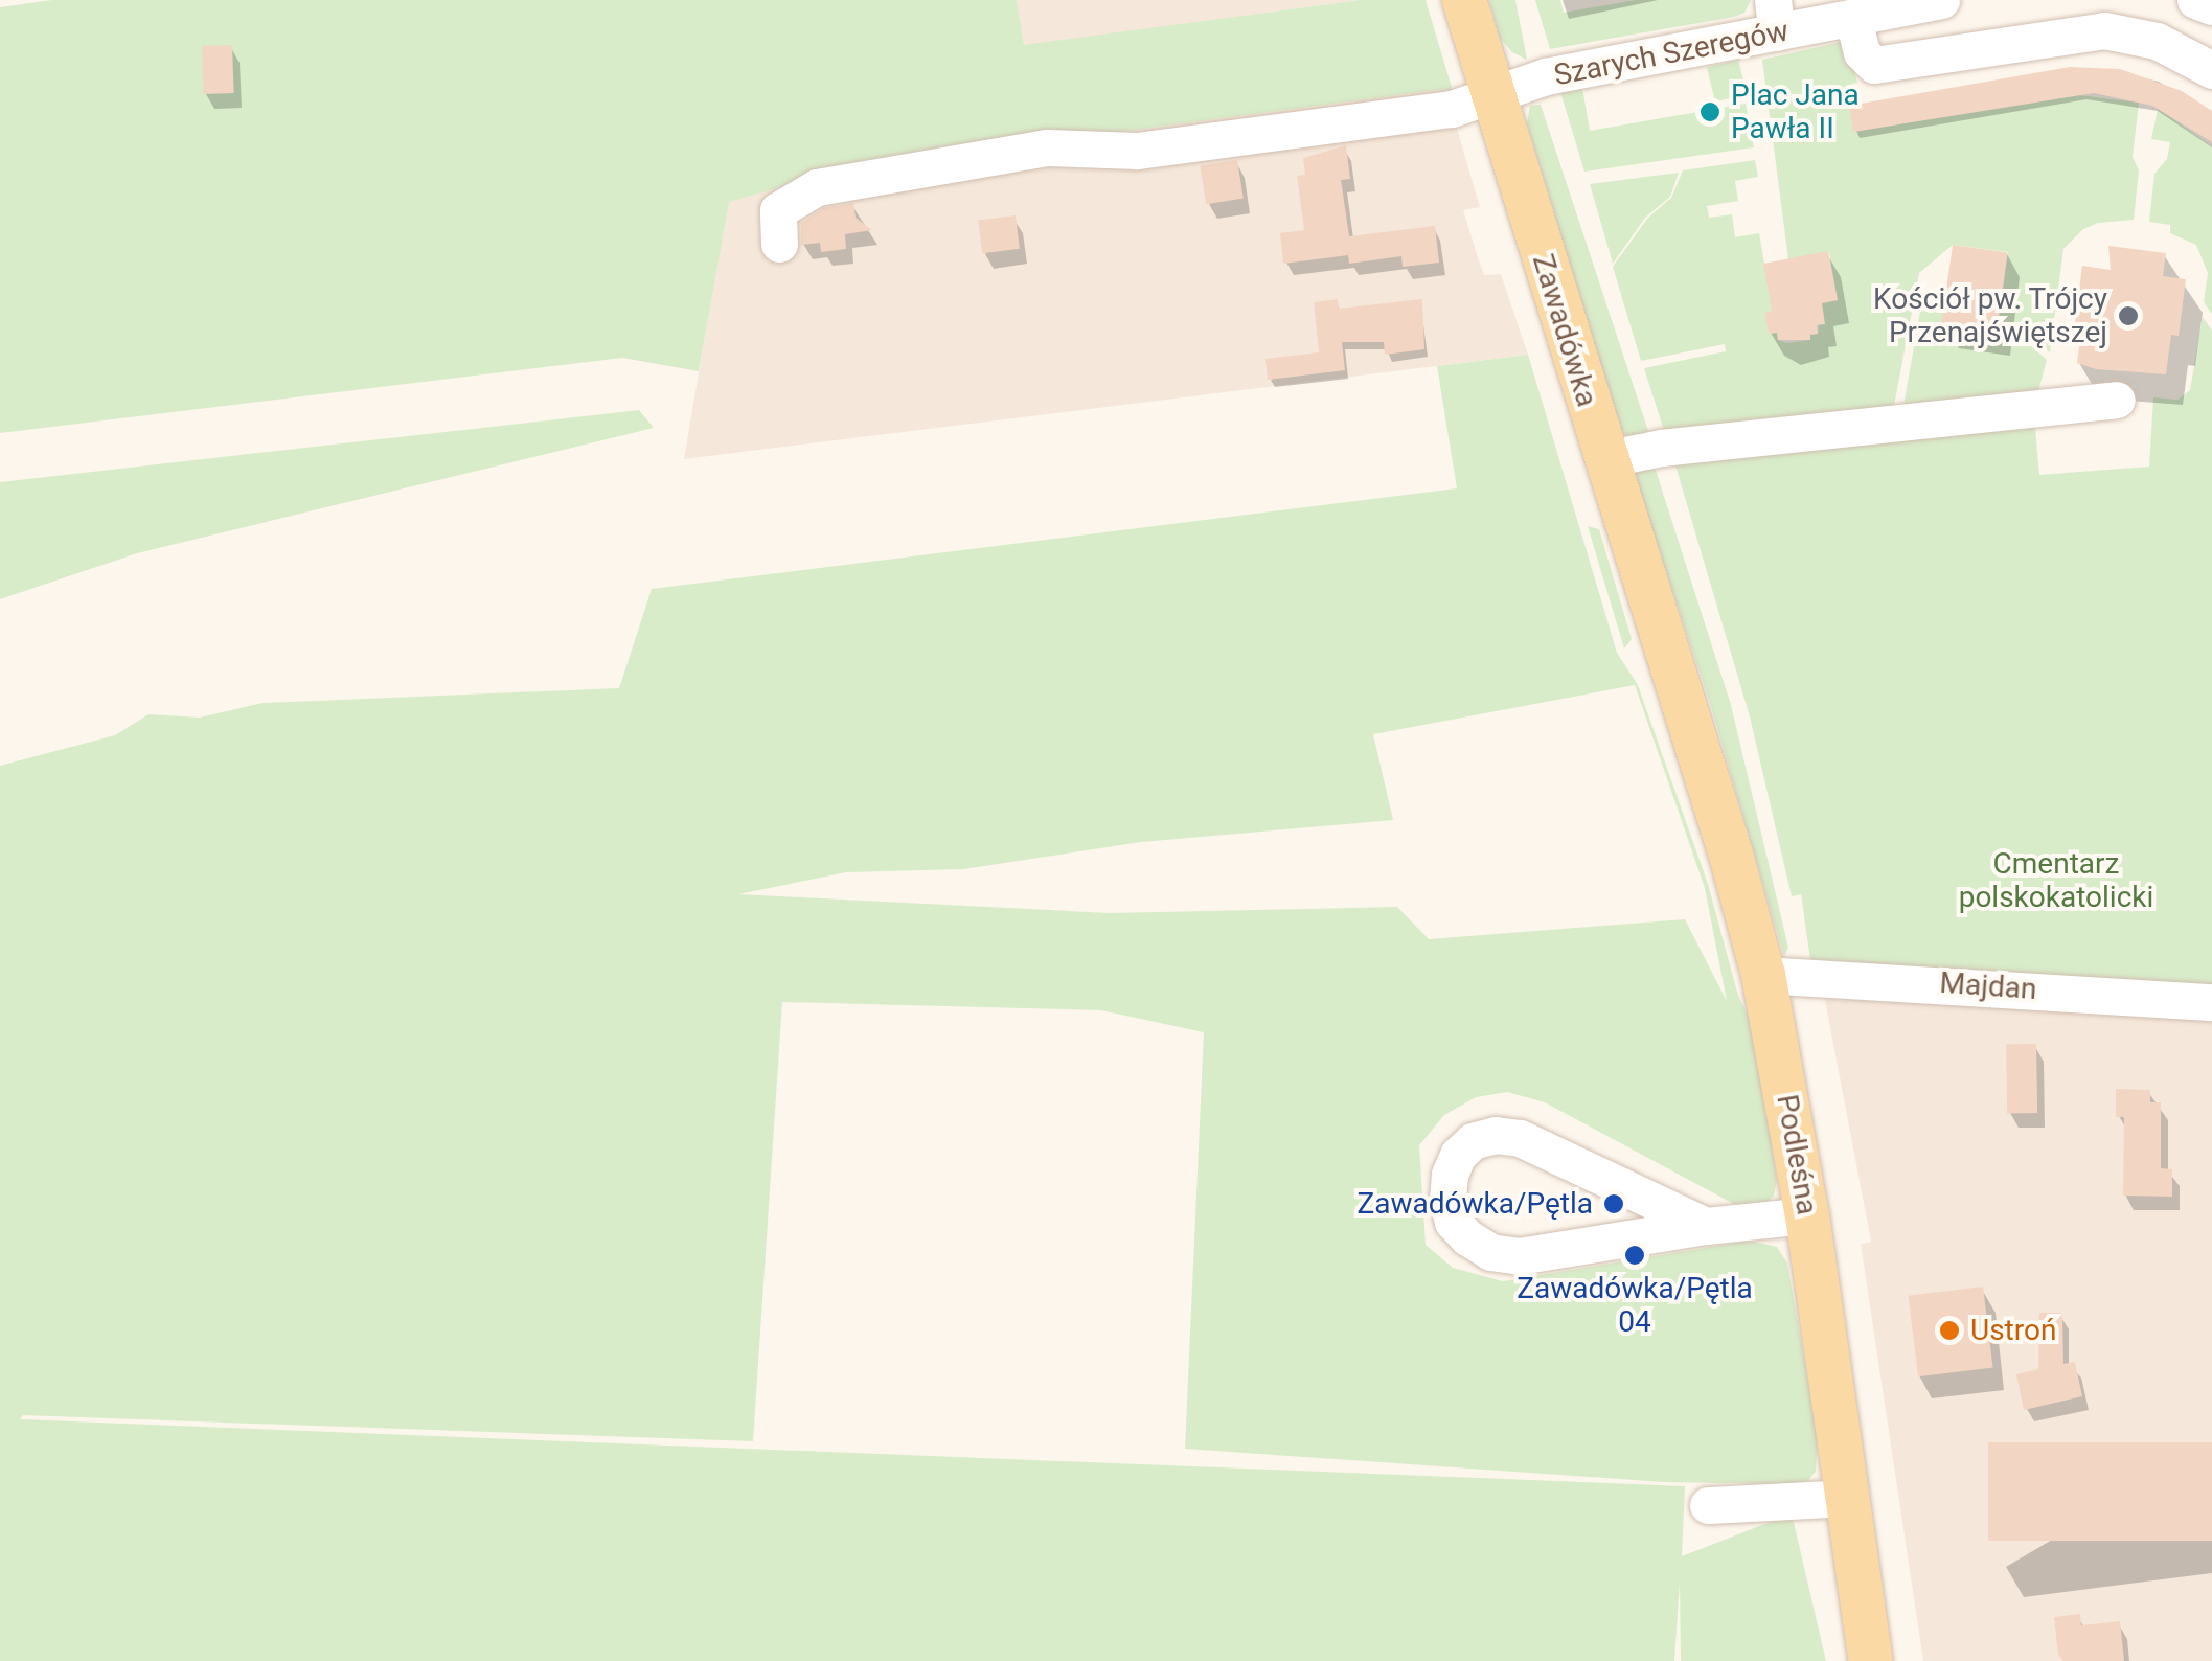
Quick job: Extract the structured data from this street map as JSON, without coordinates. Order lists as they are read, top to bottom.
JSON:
{
  "streets": {
    "main road": ["Zawadówka", "Podleśna"],
    "street": ["Szarych Szeregów", "Majdan"]
  },
  "crossings": [
    ["Szarych Szeregów", "Zawadówka"],
    ["Zawadówka", "Podleśna"],
    ["Majdan", "Podleśna"]
  ],
  "parks": ["Cmentarz polskokatolicki"],
  "places": [
    "Plac Jana Pawła II",
    "Kościół pw. Trójcy Przenajświętszej",
    "Zawadówka/Pętla",
    "Zawadówka/Pętla 04",
    "Ustroń"
  ]
}
